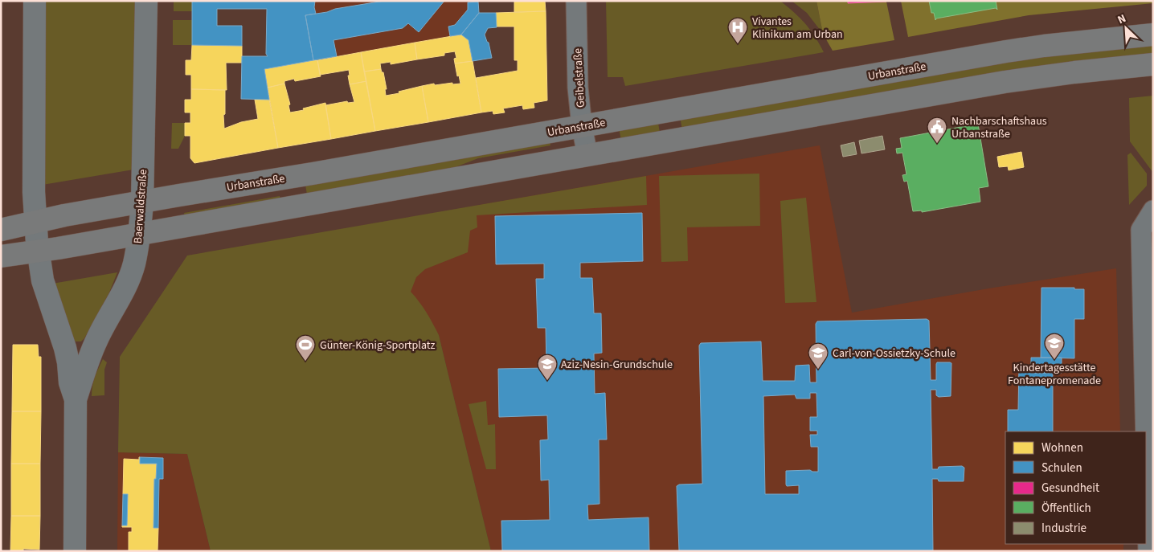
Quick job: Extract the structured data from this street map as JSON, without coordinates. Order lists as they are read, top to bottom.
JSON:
{
  "streets": {
    "main road": ["Urbanstraße"],
    "street": ["Geibelstraße", "Baerwaldstraße"]
  },
  "crossings": [
    ["Urbanstraße", "Geibelstraße"],
    ["Urbanstraße", "Baerwaldstraße"]
  ],
  "places": {
    "hospital": ["Vivantes Klinikum am Urban"],
    "public building": ["Nachbarschaftshaus Urbanstraße"],
    "school or university": ["Kindertagesstätte Fontanepromenade", "Carl-von-Ossietzky-Schule", "Aziz-Nesin-Grundschule"],
    "sports": ["Günter-König-Sportplatz"]
  },
  "legend": [
    "Wohnen",
    "Schulen",
    "Gesundheit",
    "Öffentlich",
    "Industrie"
  ],
  "north": "top left"
}
